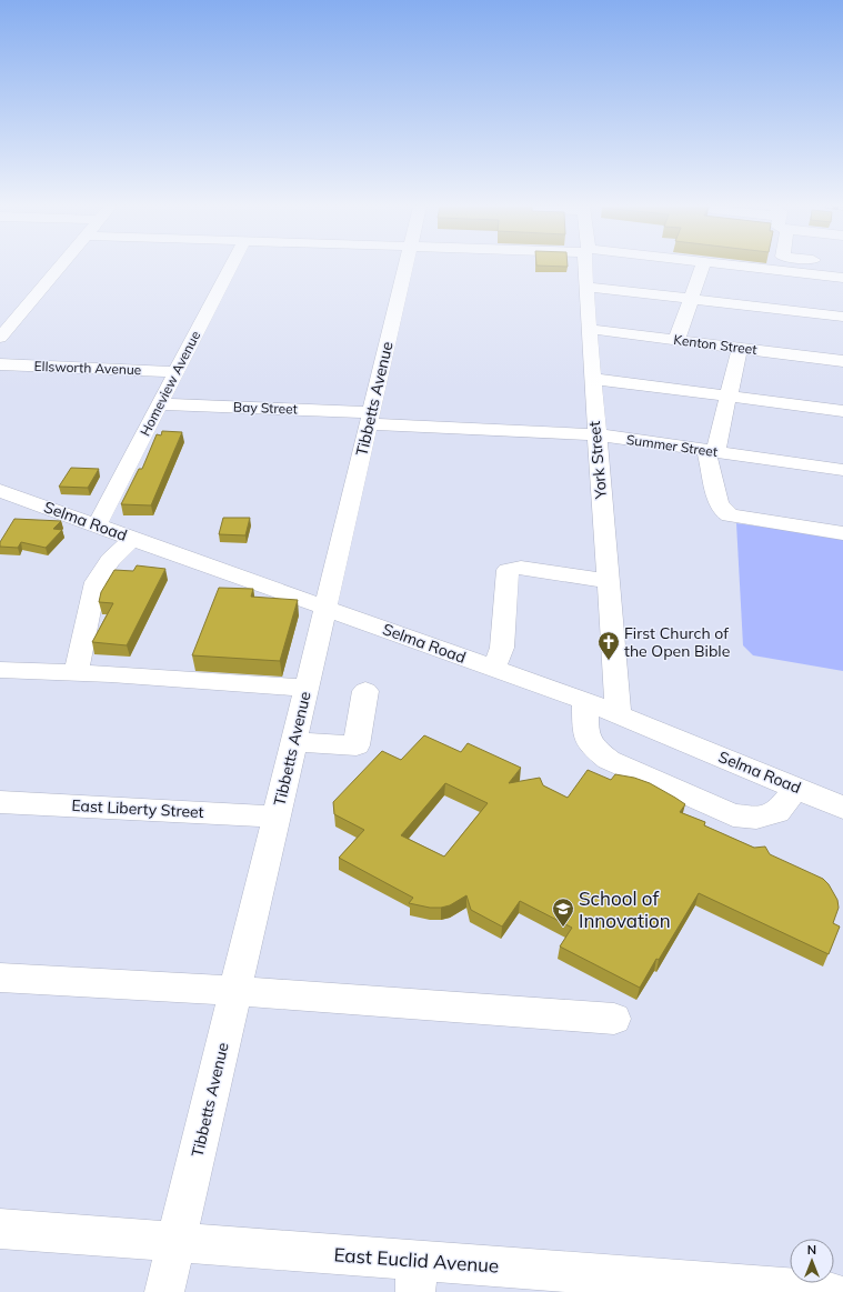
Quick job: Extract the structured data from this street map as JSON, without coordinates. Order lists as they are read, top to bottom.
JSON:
{
  "streets": {
    "street": [
      "Kenton Street",
      "Ellsworth Avenue",
      "Homeview Avenue",
      "Tibbetts Avenue",
      "Bay Street",
      "Summer Street",
      "York Street",
      "Selma Road",
      "East Liberty Street",
      "East Euclid Avenue"
    ]
  },
  "crossings": [
    ["Kenton Street", "York Street"],
    ["Ellsworth Avenue", "Homeview Avenue"],
    ["Homeview Avenue", "Bay Street"],
    ["Homeview Avenue", "Selma Road"],
    ["Tibbetts Avenue", "Bay Street"],
    ["Tibbetts Avenue", "Summer Street"],
    ["Tibbetts Avenue", "Selma Road"],
    ["Tibbetts Avenue", "East Liberty Street"],
    ["Tibbetts Avenue", "East Euclid Avenue"],
    ["Bay Street", "Summer Street"],
    ["Summer Street", "York Street"],
    ["York Street", "Selma Road"]
  ],
  "places": {
    "church": ["First Church of the Open Bible"],
    "school or university": ["School of Innovation"]
  },
  "north": "top"
}
